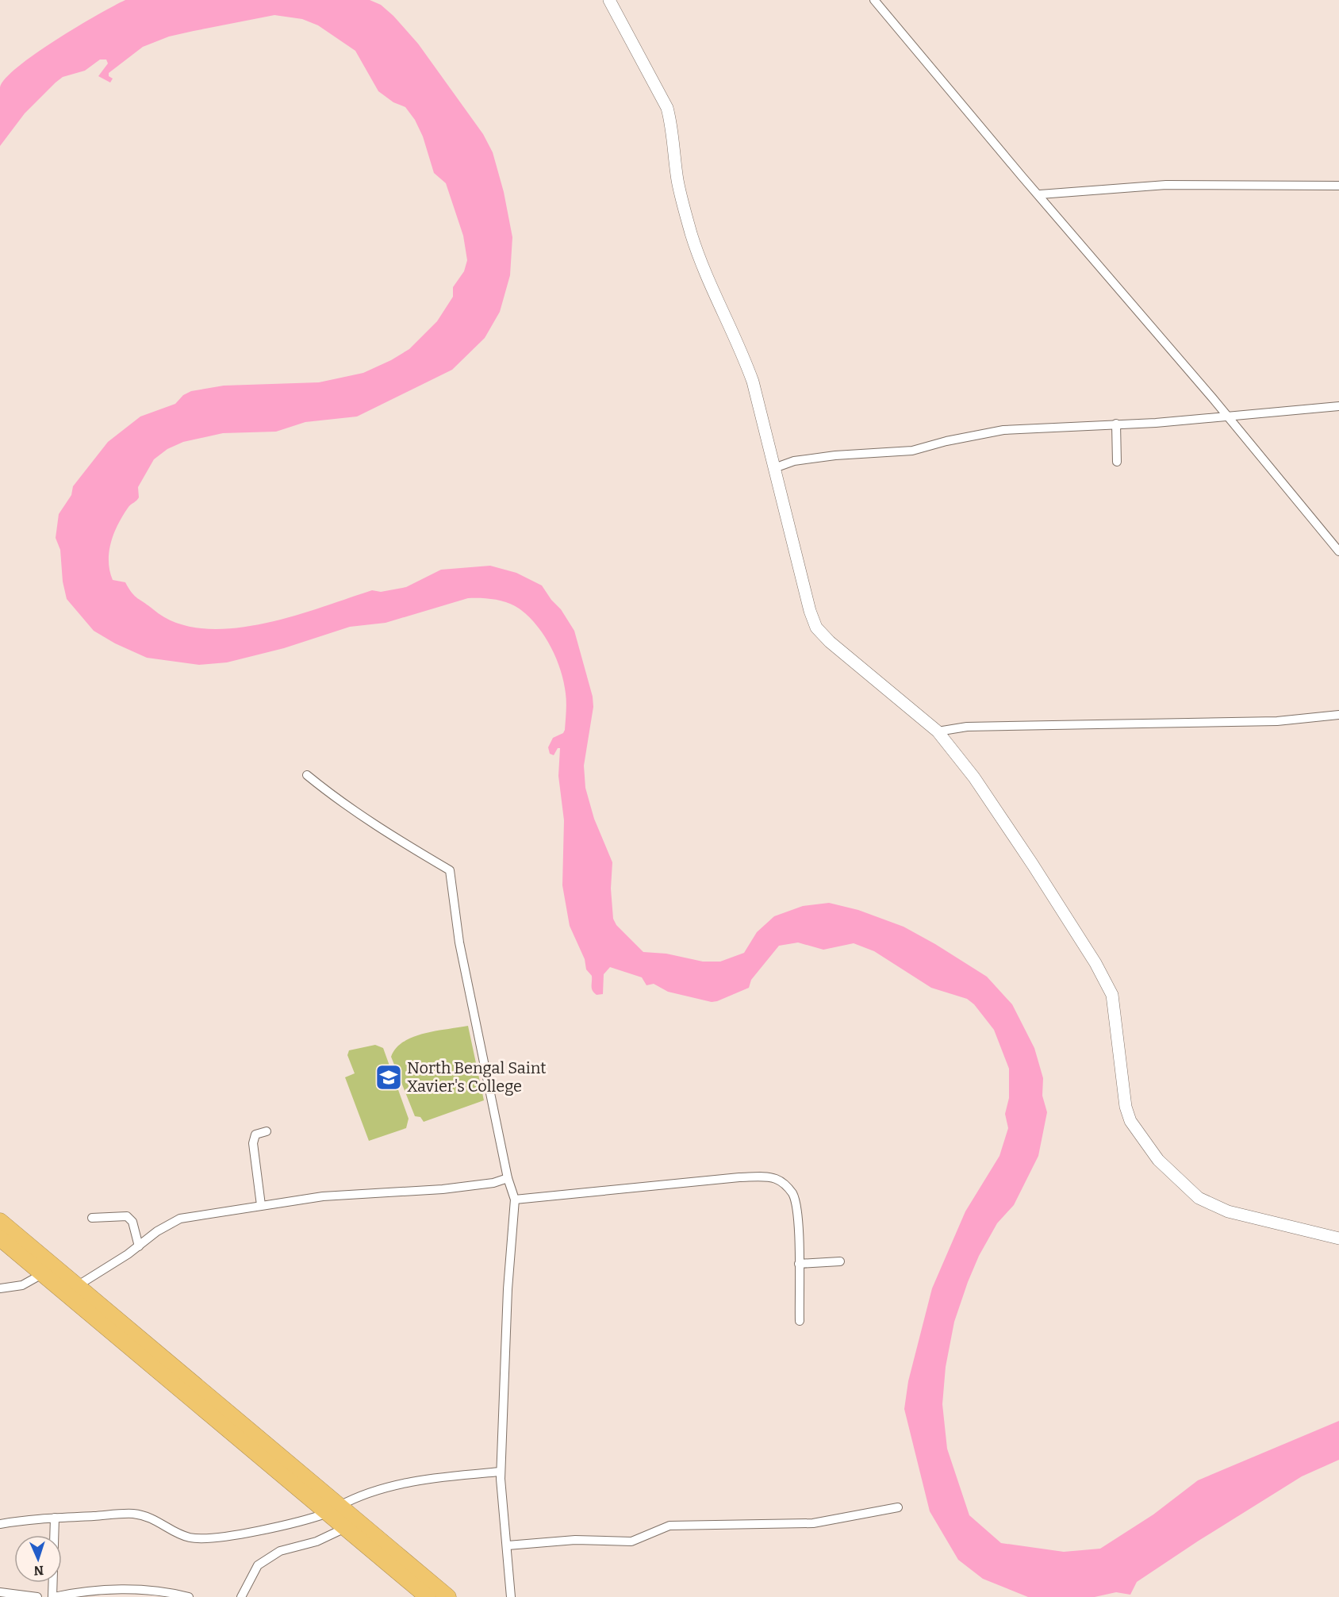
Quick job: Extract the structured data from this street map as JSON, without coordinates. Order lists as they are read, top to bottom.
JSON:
{
  "places": {
    "school or university": ["North Bengal Saint Xavier's College"]
  },
  "north": "bottom"
}
